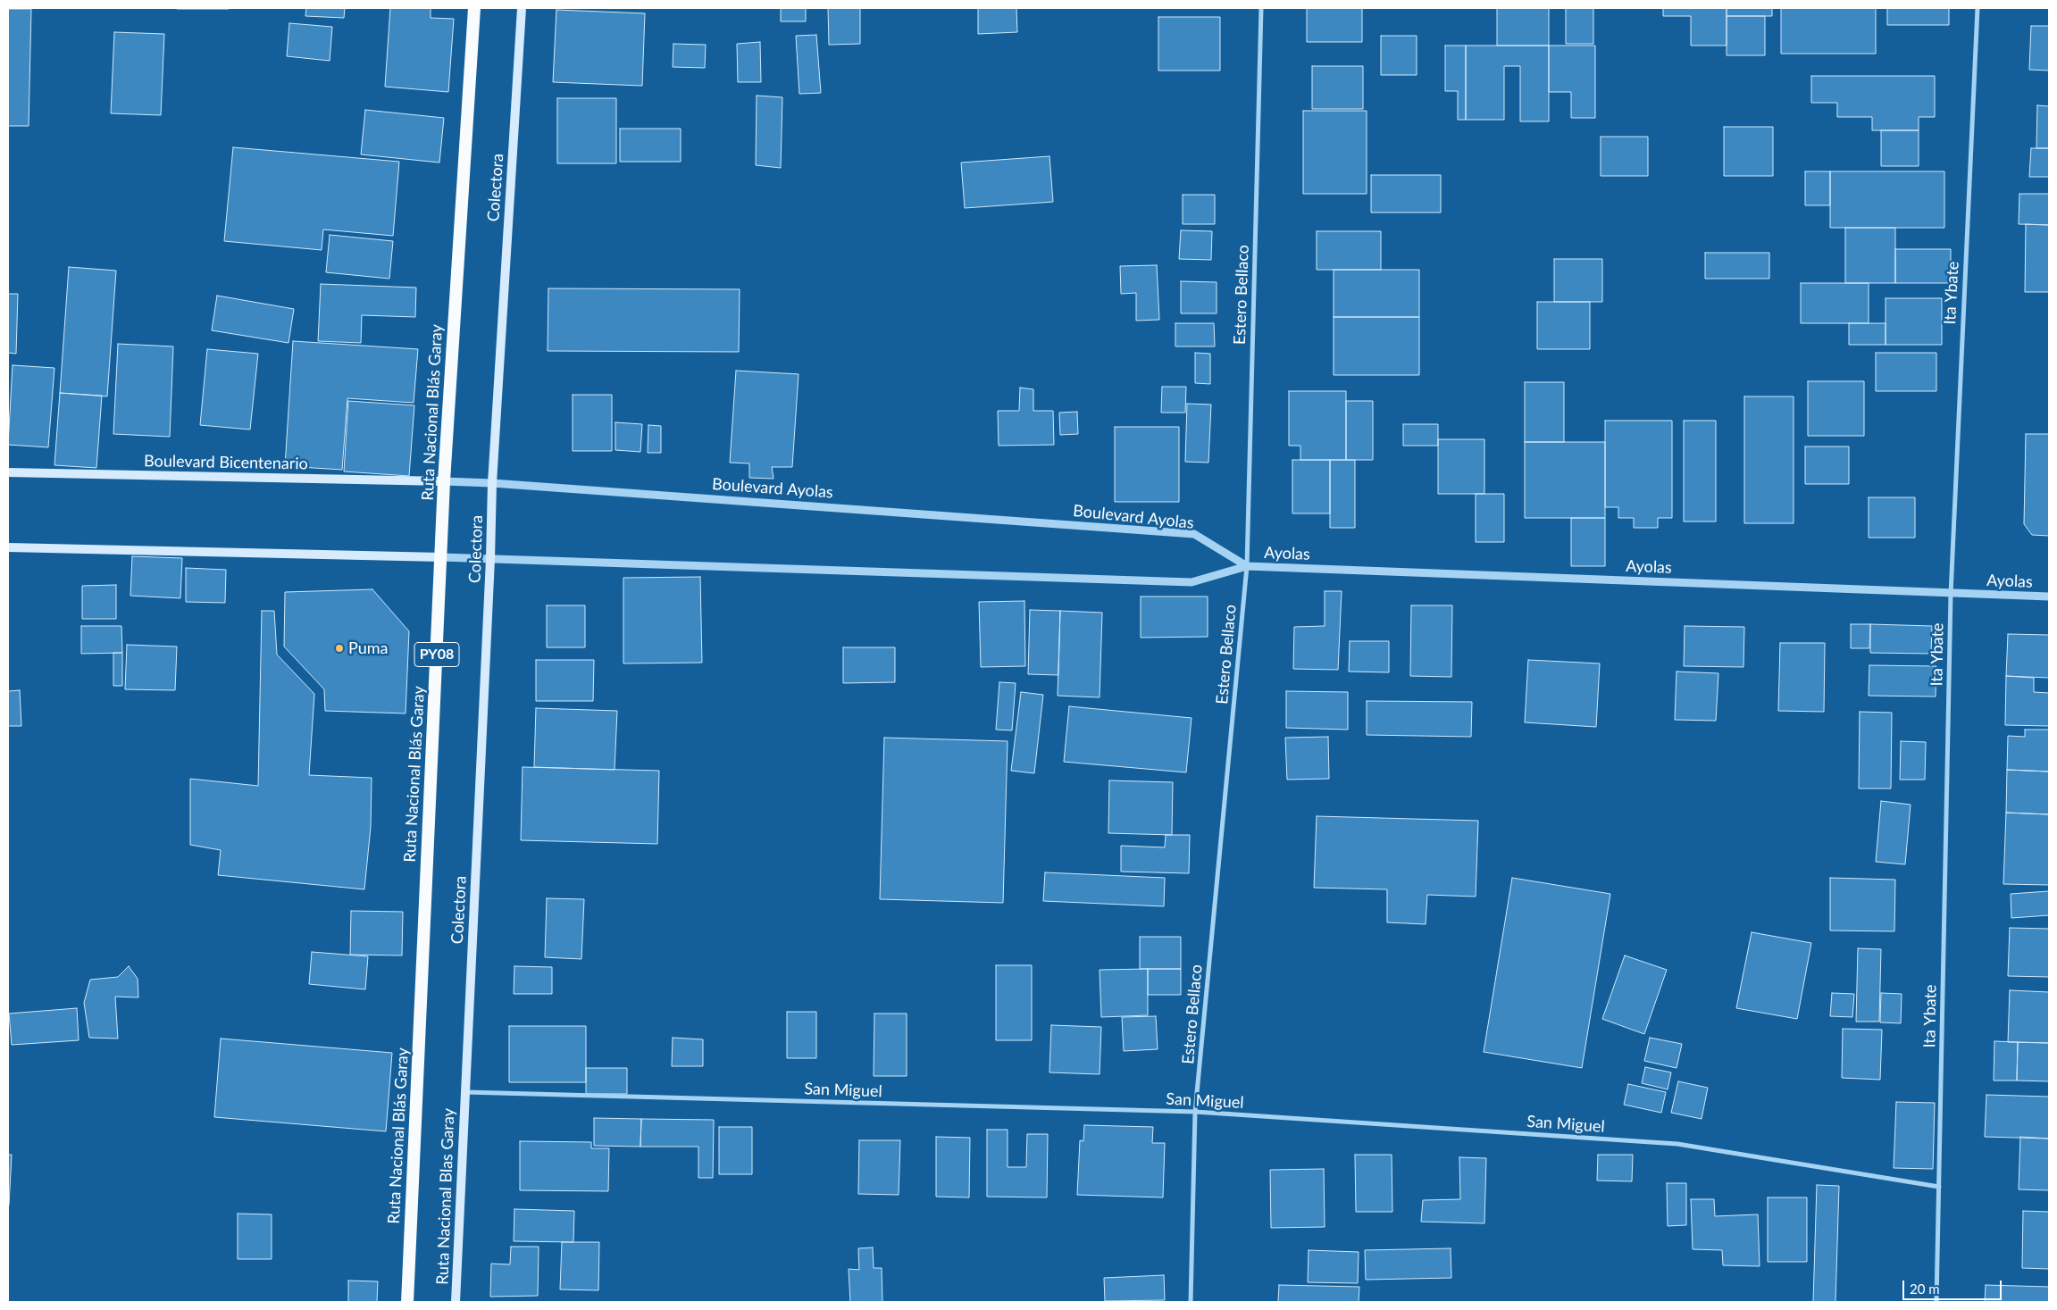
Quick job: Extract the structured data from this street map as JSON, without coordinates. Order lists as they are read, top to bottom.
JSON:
{
  "streets": {
    "highway": ["Ruta Nacional Blás Garay", "PY08"],
    "main road": ["Colectora", "Boulevard Bicentenario", "Ruta Nacional Blas Garay"],
    "street": [
      "Ita Ybate",
      "Estero Bellaco",
      "Boulevard Ayolas",
      "Ayolas",
      "San Miguel"
    ]
  },
  "crossings": [
    ["Colectora", "Boulevard Ayolas"],
    ["Colectora", "San Miguel"],
    ["Colectora", "Ruta Nacional Blas Garay"],
    ["Ita Ybate", "Ayolas"],
    ["Ita Ybate", "San Miguel"],
    ["Estero Bellaco", "Boulevard Ayolas"],
    ["Estero Bellaco", "Ayolas"],
    ["Estero Bellaco", "San Miguel"],
    ["Ruta Nacional Blás Garay", "Boulevard Bicentenario"],
    ["Ruta Nacional Blás Garay", "Boulevard Ayolas"],
    ["Boulevard Bicentenario", "Boulevard Ayolas"],
    ["Boulevard Ayolas", "Ayolas"],
    ["San Miguel", "Ruta Nacional Blas Garay"]
  ],
  "places": ["Puma"],
  "scale_bar": "20 m"
}
